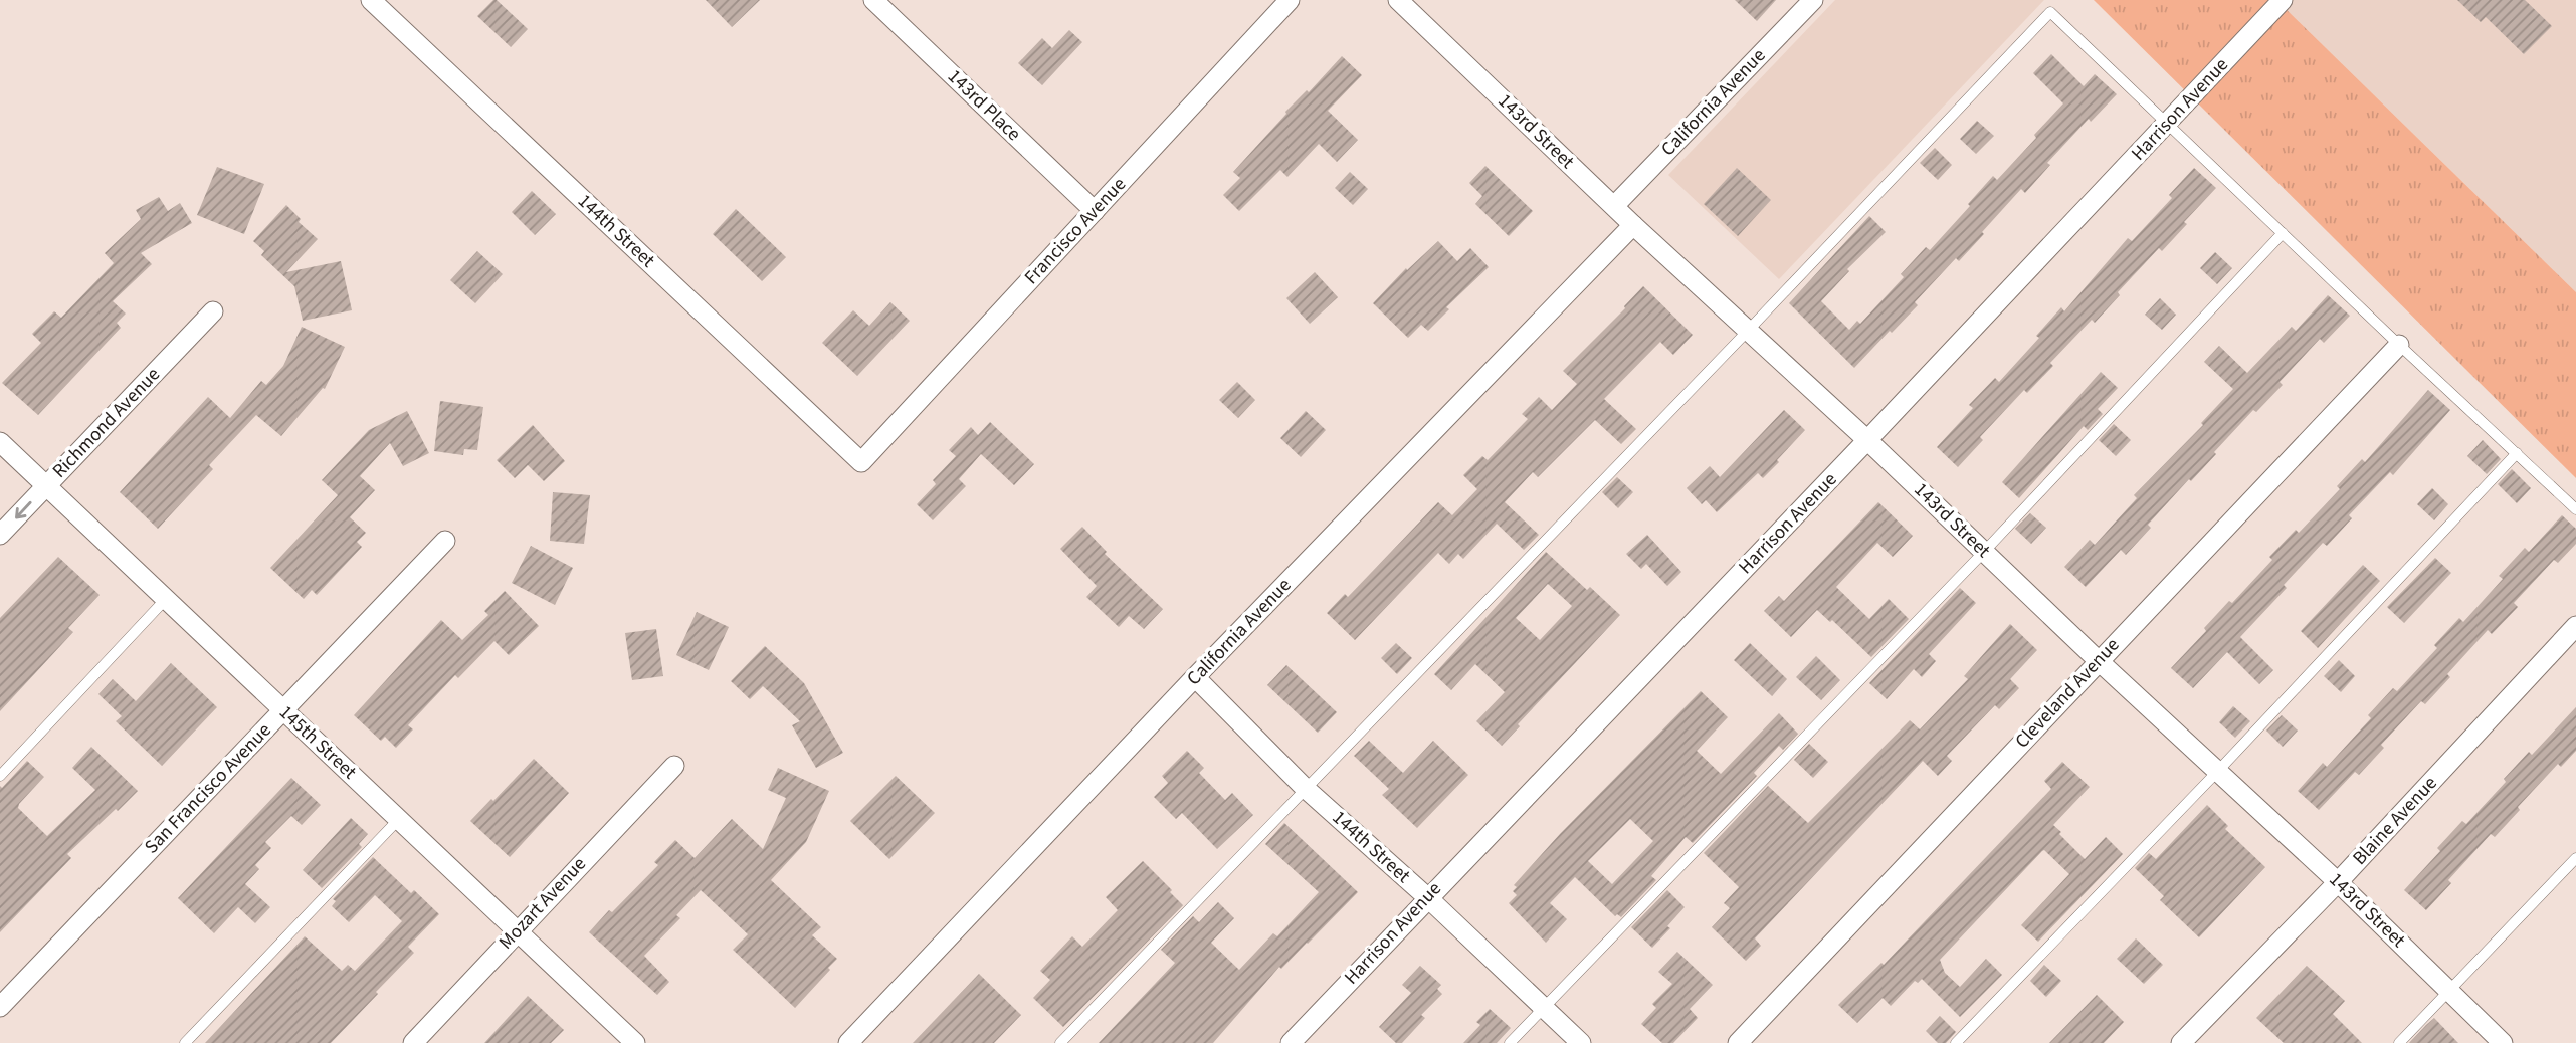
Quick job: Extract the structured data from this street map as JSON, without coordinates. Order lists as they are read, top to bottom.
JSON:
{
  "streets": {
    "street": [
      "California Avenue",
      "143rd Place",
      "Harrison Avenue",
      "143rd Street",
      "144th Street",
      "Francisco Avenue",
      "Richmond Avenue",
      "Cleveland Avenue",
      "145th Street",
      "San Francisco Avenue",
      "Blaine Avenue",
      "Mozart Avenue"
    ]
  },
  "crossings": [
    ["California Avenue", "143rd Street"],
    ["California Avenue", "144th Street"],
    ["143rd Place", "Francisco Avenue"],
    ["Harrison Avenue", "143rd Street"],
    ["Harrison Avenue", "144th Street"],
    ["143rd Street", "Cleveland Avenue"],
    ["143rd Street", "Blaine Avenue"],
    ["144th Street", "Francisco Avenue"],
    ["Richmond Avenue", "145th Street"],
    ["145th Street", "San Francisco Avenue"],
    ["145th Street", "Mozart Avenue"]
  ]
}
